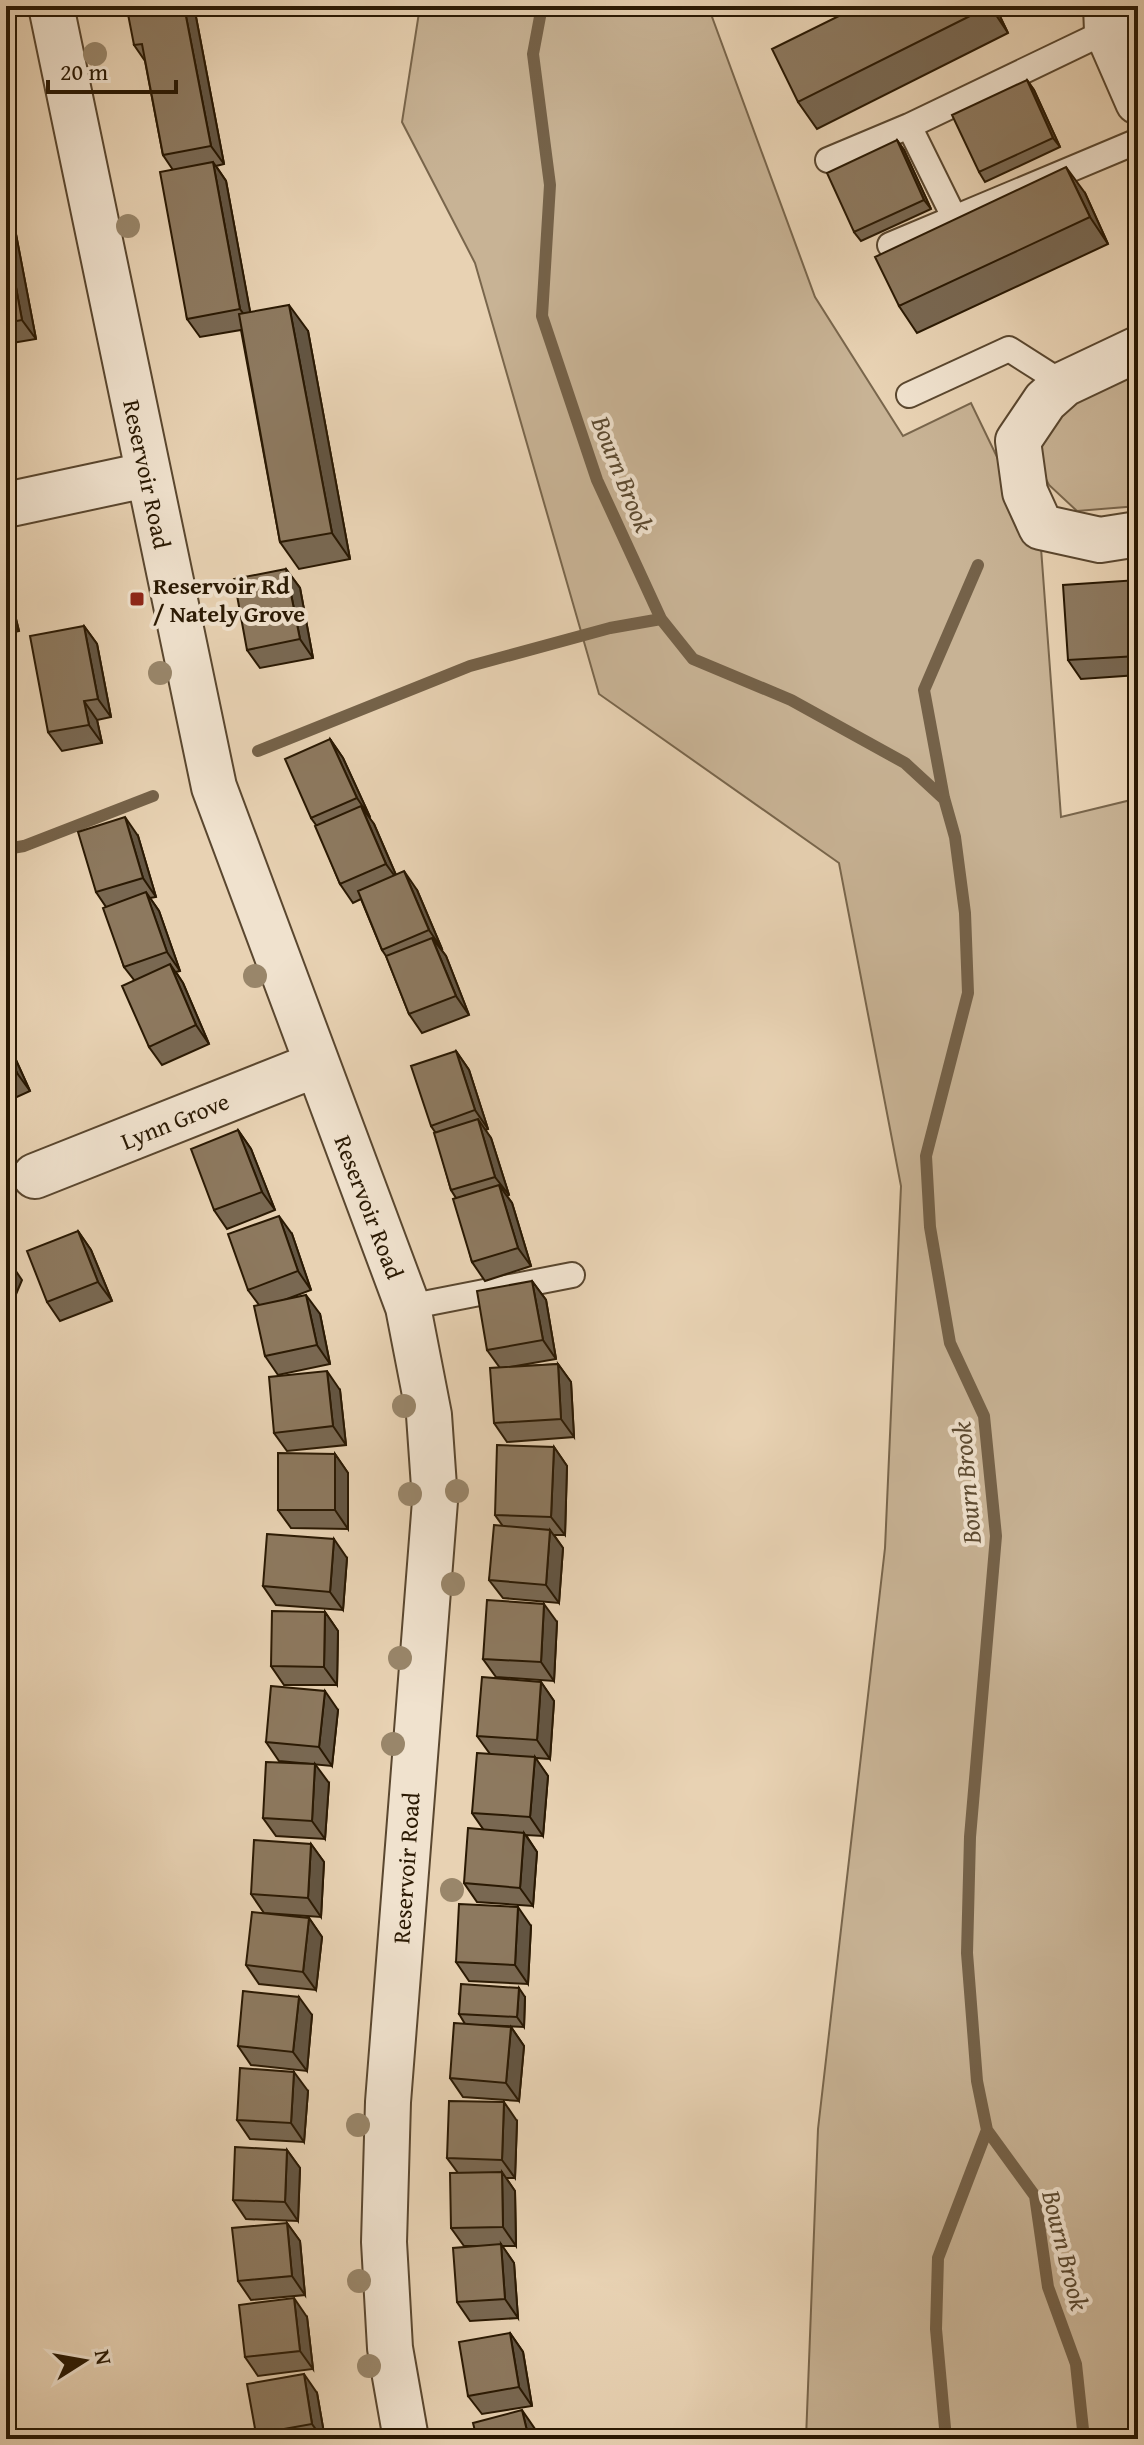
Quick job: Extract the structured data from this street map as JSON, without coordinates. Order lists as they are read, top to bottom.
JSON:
{
  "streets": {
    "street": ["Reservoir Road", "Lynn Grove"]
  },
  "crossings": [
    ["Reservoir Road", "Lynn Grove"]
  ],
  "water": ["Bourn Brook"],
  "places": {
    "transit": ["Reservoir Rd / Nately Grove"]
  },
  "scale_bar": "20 m",
  "north": "right"
}
